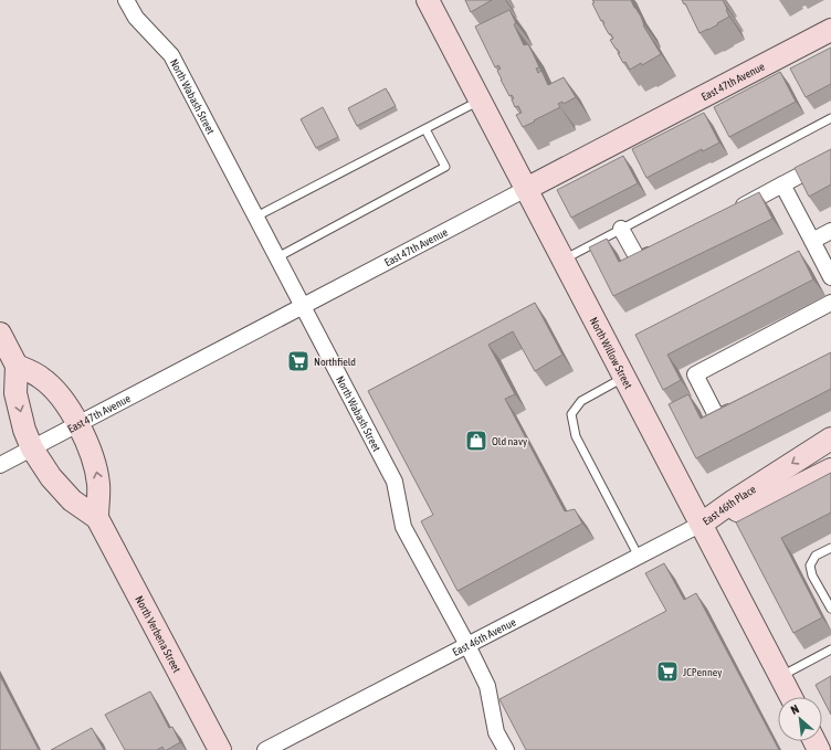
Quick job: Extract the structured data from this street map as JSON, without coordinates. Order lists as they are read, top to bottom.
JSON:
{
  "streets": {
    "street": [
      "East 47th Avenue",
      "North Wabash Street",
      "North Willow Street",
      "East 46th Place",
      "North Verbena Street",
      "East 46th Avenue"
    ]
  },
  "crossings": [
    ["East 47th Avenue", "North Wabash Street"],
    ["East 47th Avenue", "North Willow Street"],
    ["East 47th Avenue", "North Verbena Street"],
    ["North Wabash Street", "East 46th Avenue"],
    ["North Willow Street", "East 46th Place"],
    ["North Willow Street", "East 46th Avenue"],
    ["East 46th Place", "East 46th Avenue"]
  ],
  "places": {
    "supermarket": ["Northfield", "JCPenney"],
    "shop": ["Old navy"]
  },
  "north": "top left"
}
